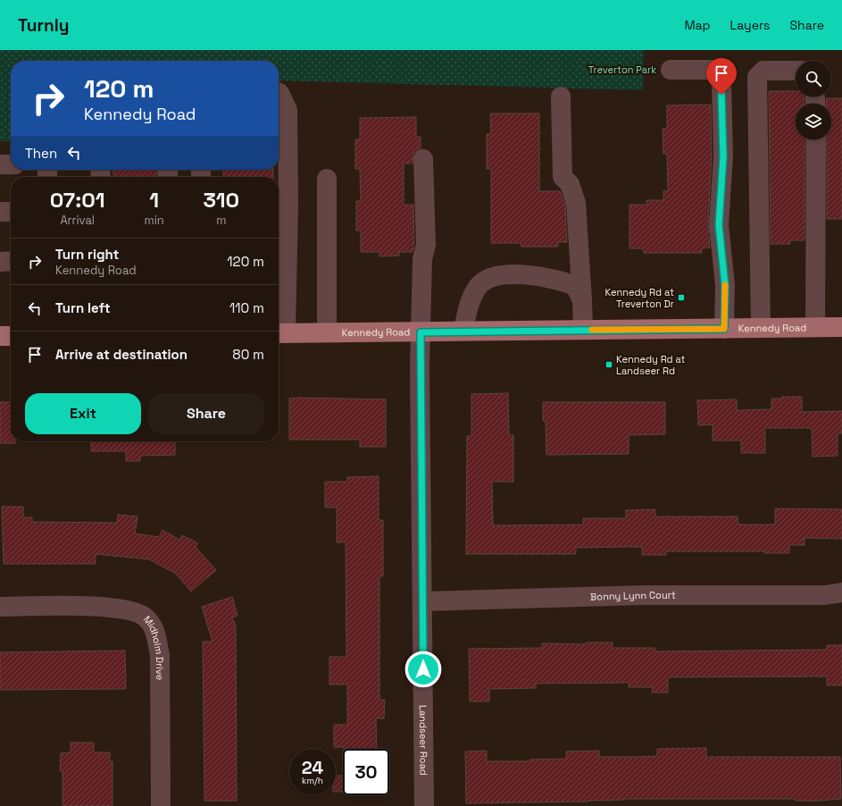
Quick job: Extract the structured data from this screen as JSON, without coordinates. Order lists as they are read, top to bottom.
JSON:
{
  "streets": {
    "main road": ["Kennedy Road"],
    "street": ["Bonny Lynn Court", "Midholm Drive", "Landseer Road"]
  },
  "crossings": [
    ["Kennedy Road", "Landseer Road"],
    ["Bonny Lynn Court", "Landseer Road"]
  ],
  "parks": ["Treverton Park"],
  "places": {
    "transit": ["Kennedy Rd at Treverton Dr", "Kennedy Rd at Landseer Rd"]
  },
  "page": {
    "header": "Turnly",
    "nav": ["Map", "Layers", "Share"],
    "turn": ["120 m", "Kennedy Road"],
    "then": "Then",
    "eta": [
      "07:01",
      "Arrival",
      "1",
      "min",
      "310",
      "m"
    ],
    "list": [
      {
        "name": "Turn right",
        "note": "Kennedy Road",
        "value": "120 m"
      },
      {
        "name": "Turn left",
        "value": "110 m"
      },
      {
        "name": "Arrive at destination",
        "value": "80 m"
      }
    ],
    "buttons": ["Exit", "Share"],
    "speed": "24 km/h",
    "limit": "30"
  }
}
